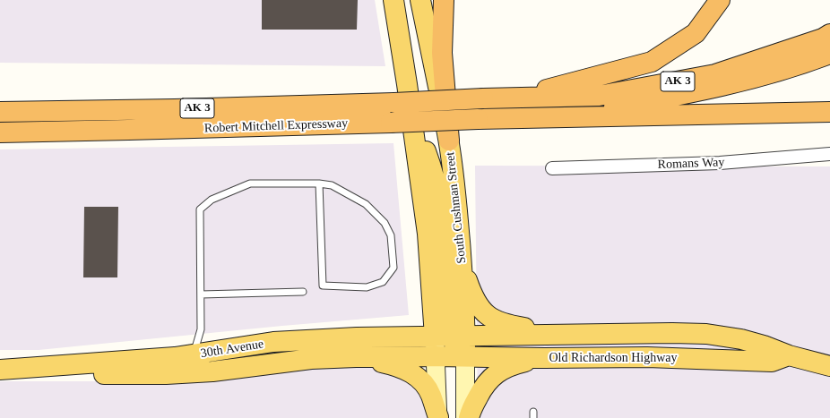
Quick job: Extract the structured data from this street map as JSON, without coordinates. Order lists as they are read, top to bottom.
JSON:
{
  "streets": {
    "highway": ["AK 3", "Robert Mitchell Expressway"],
    "main road": ["South Cushman Street", "30th Avenue", "Old Richardson Highway"],
    "street": ["Romans Way"]
  },
  "crossings": [
    ["AK 3", "Robert Mitchell Expressway"],
    ["South Cushman Street", "30th Avenue"],
    ["South Cushman Street", "Old Richardson Highway"],
    ["30th Avenue", "Old Richardson Highway"]
  ]
}
